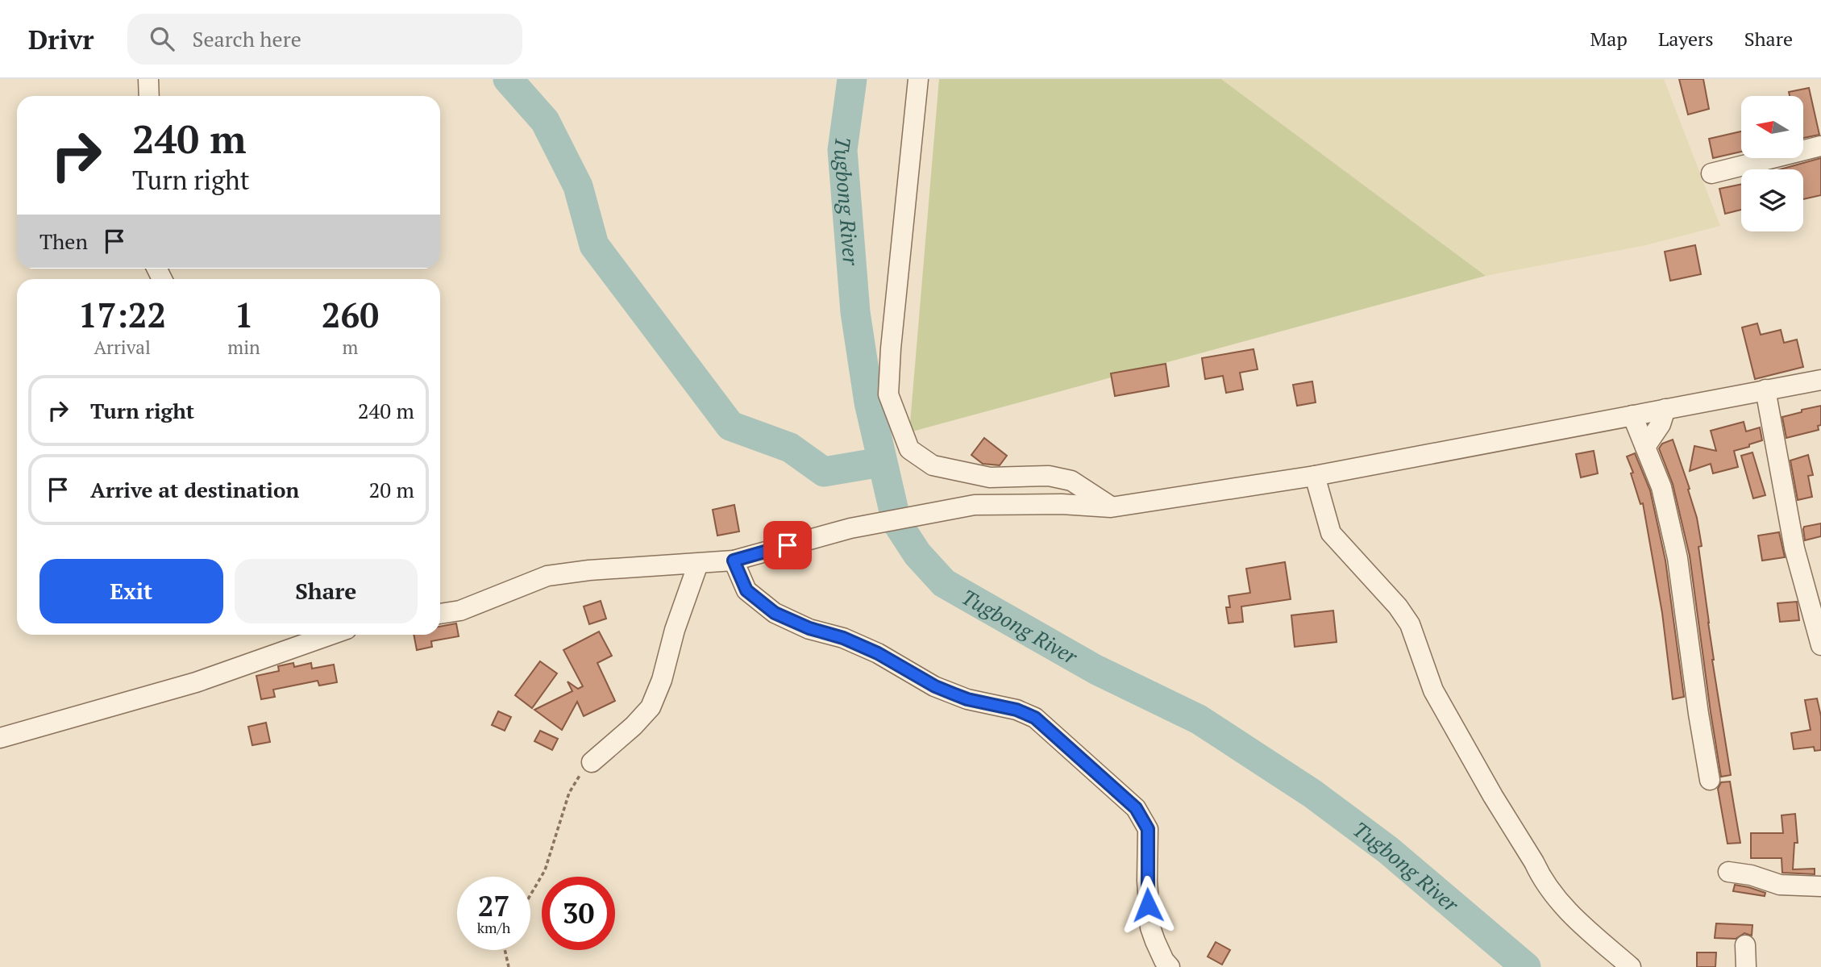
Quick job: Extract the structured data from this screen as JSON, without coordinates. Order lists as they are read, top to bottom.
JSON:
{
  "water": ["Tugbong River"],
  "north": "left",
  "page": {
    "header": "Drivr",
    "search": "Search here",
    "nav": ["Map", "Layers", "Share"],
    "turn": ["240 m", "Turn right"],
    "then": "Then",
    "eta": [
      "17:22",
      "Arrival",
      "1",
      "min",
      "260",
      "m"
    ],
    "list": [
      {
        "name": "Turn right",
        "value": "240 m"
      },
      {
        "name": "Arrive at destination",
        "value": "20 m"
      }
    ],
    "buttons": ["Exit", "Share"],
    "speed": "27 km/h",
    "limit": "30"
  }
}
